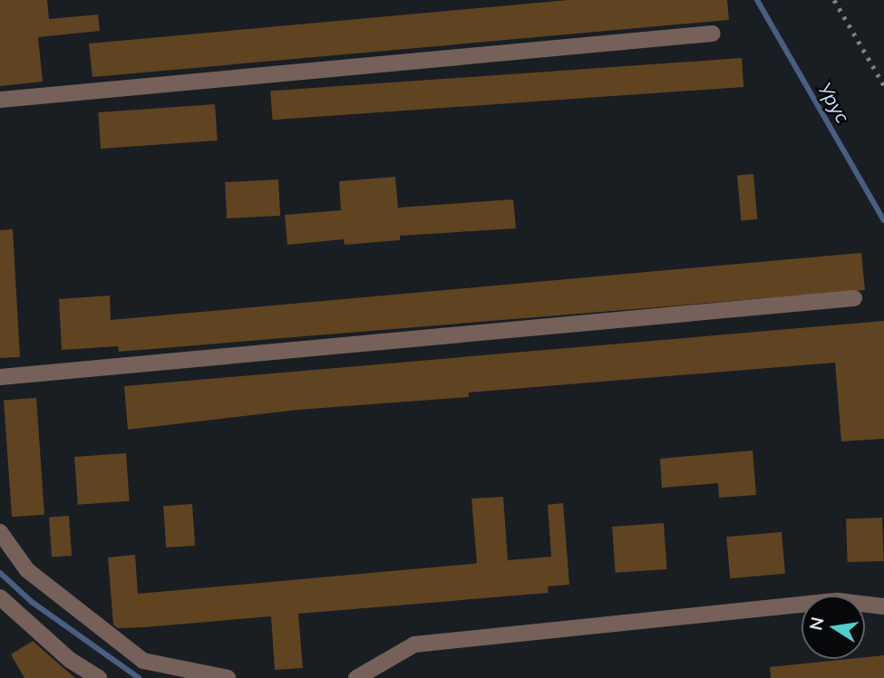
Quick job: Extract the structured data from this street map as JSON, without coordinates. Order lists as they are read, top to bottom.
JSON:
{
  "water": ["Урус"],
  "north": "left"
}
